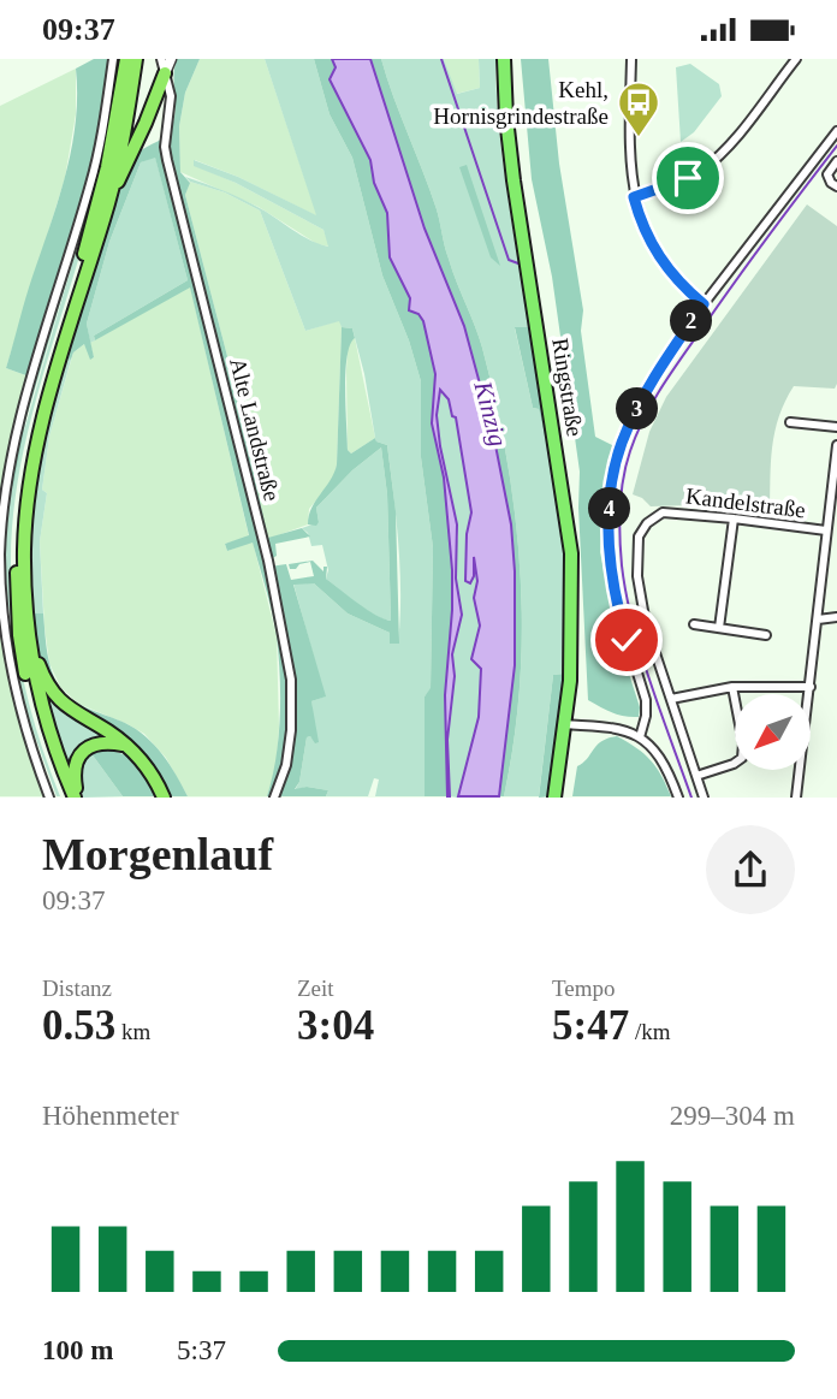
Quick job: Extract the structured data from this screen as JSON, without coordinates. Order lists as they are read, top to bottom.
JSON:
{
  "streets": {
    "main road": ["Ringstraße"],
    "street": ["Alte Landstraße", "Kandelstraße"]
  },
  "water": ["Kinzig"],
  "places": {
    "bus stop": ["Kehl, Hornisgrindestraße"]
  },
  "north": "bottom left",
  "page": {
    "status": "09:37",
    "pins": ["2", "3", "4"],
    "heading": ["Morgenlauf", "09:37"],
    "stats": [
      ["Distanz", "0.53 km"],
      ["Zeit", "3:04"],
      ["Tempo", "5:47 /km"]
    ],
    "chart": ["Höhenmeter", "299–304 m"],
    "list": [
      {
        "name": "100 m",
        "note": "5:37"
      }
    ]
  }
}
